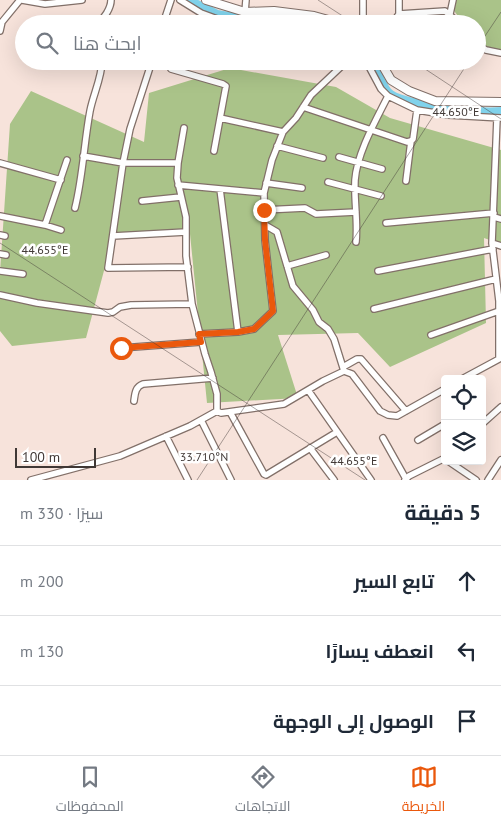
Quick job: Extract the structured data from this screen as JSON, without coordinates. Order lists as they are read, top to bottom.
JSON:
{
  "scale_bar": "100 m",
  "page": {
    "search": "ابحث هنا",
    "scale": "100 m",
    "heading": ["5 دقيقة", "سيرًا · 330 m"],
    "list": [
      ["تابع السير", "200 m"],
      ["انعطف يسارًا", "130 m"],
      "الوصول إلى الوجهة"
    ],
    "nav": ["الخريطة", "الاتجاهات", "المحفوظات"]
  },
  "coordinates": ["44.650°E", "44.655°E", "33.710°N"]
}
